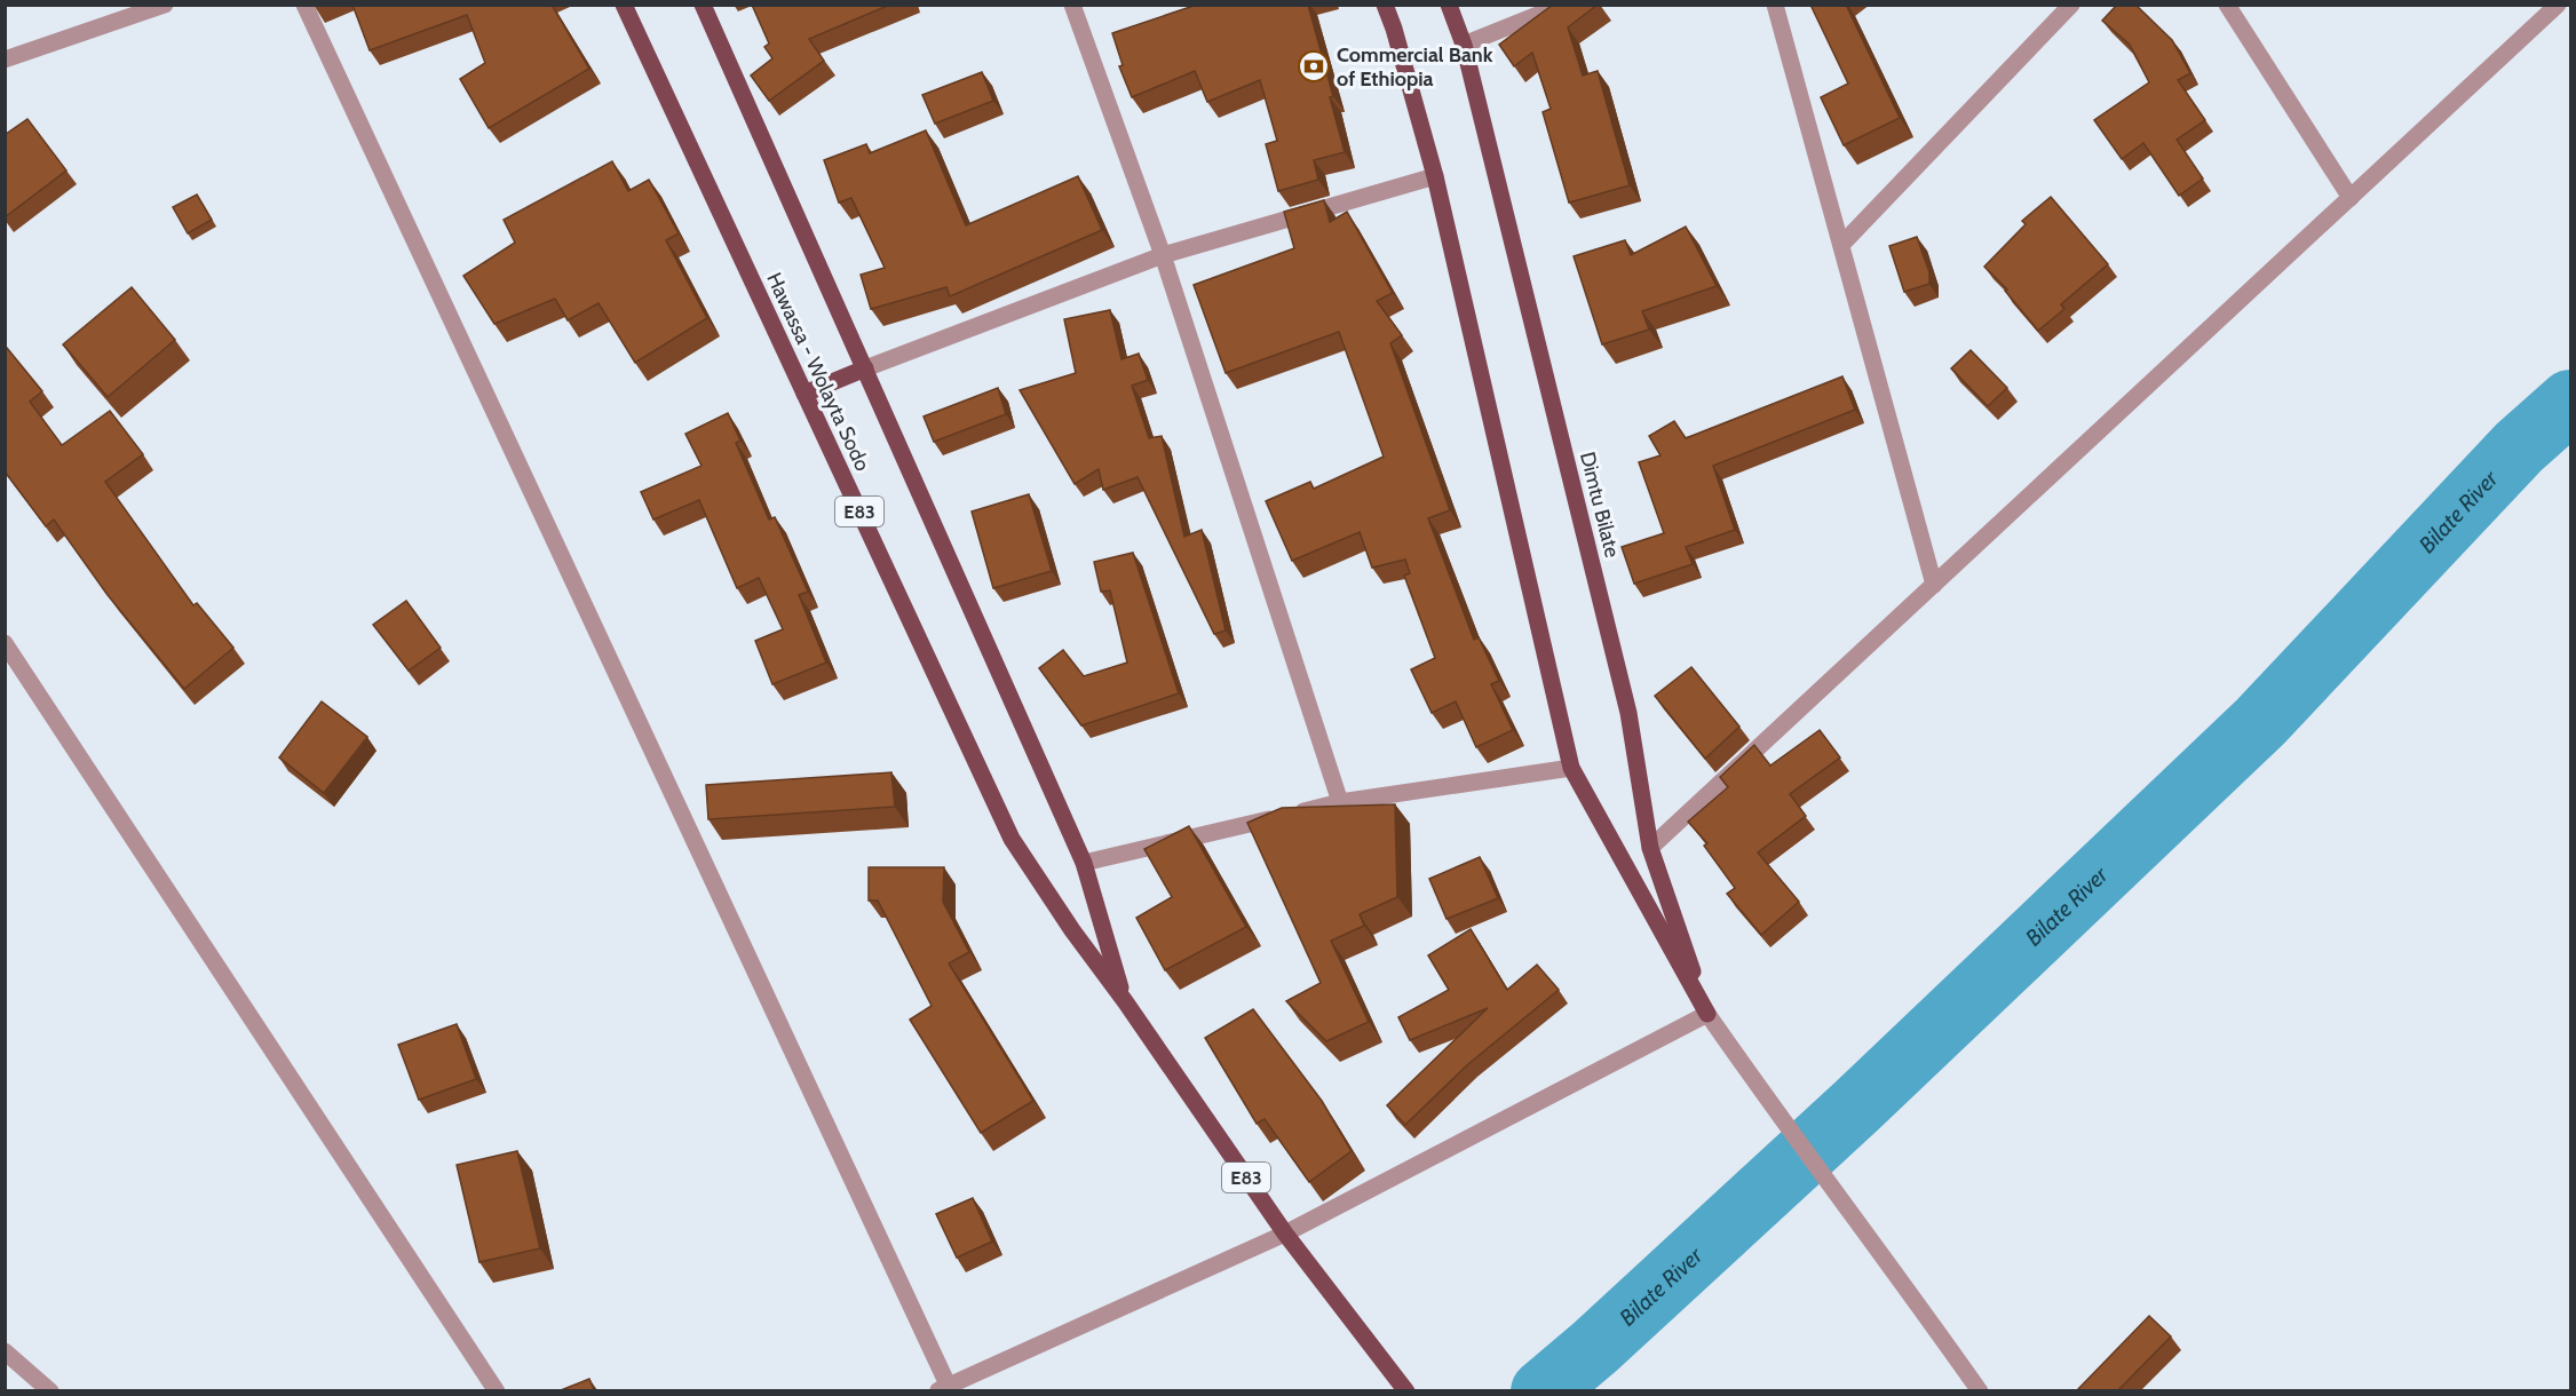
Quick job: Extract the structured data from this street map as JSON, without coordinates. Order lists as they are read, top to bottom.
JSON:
{
  "streets": {
    "main road": ["Hawassa - Wolayta Sodo", "Dimtu Bilate", "E83"]
  },
  "water": ["Bilate River"],
  "places": {
    "bank": ["Commercial Bank of Ethiopia"]
  }
}
